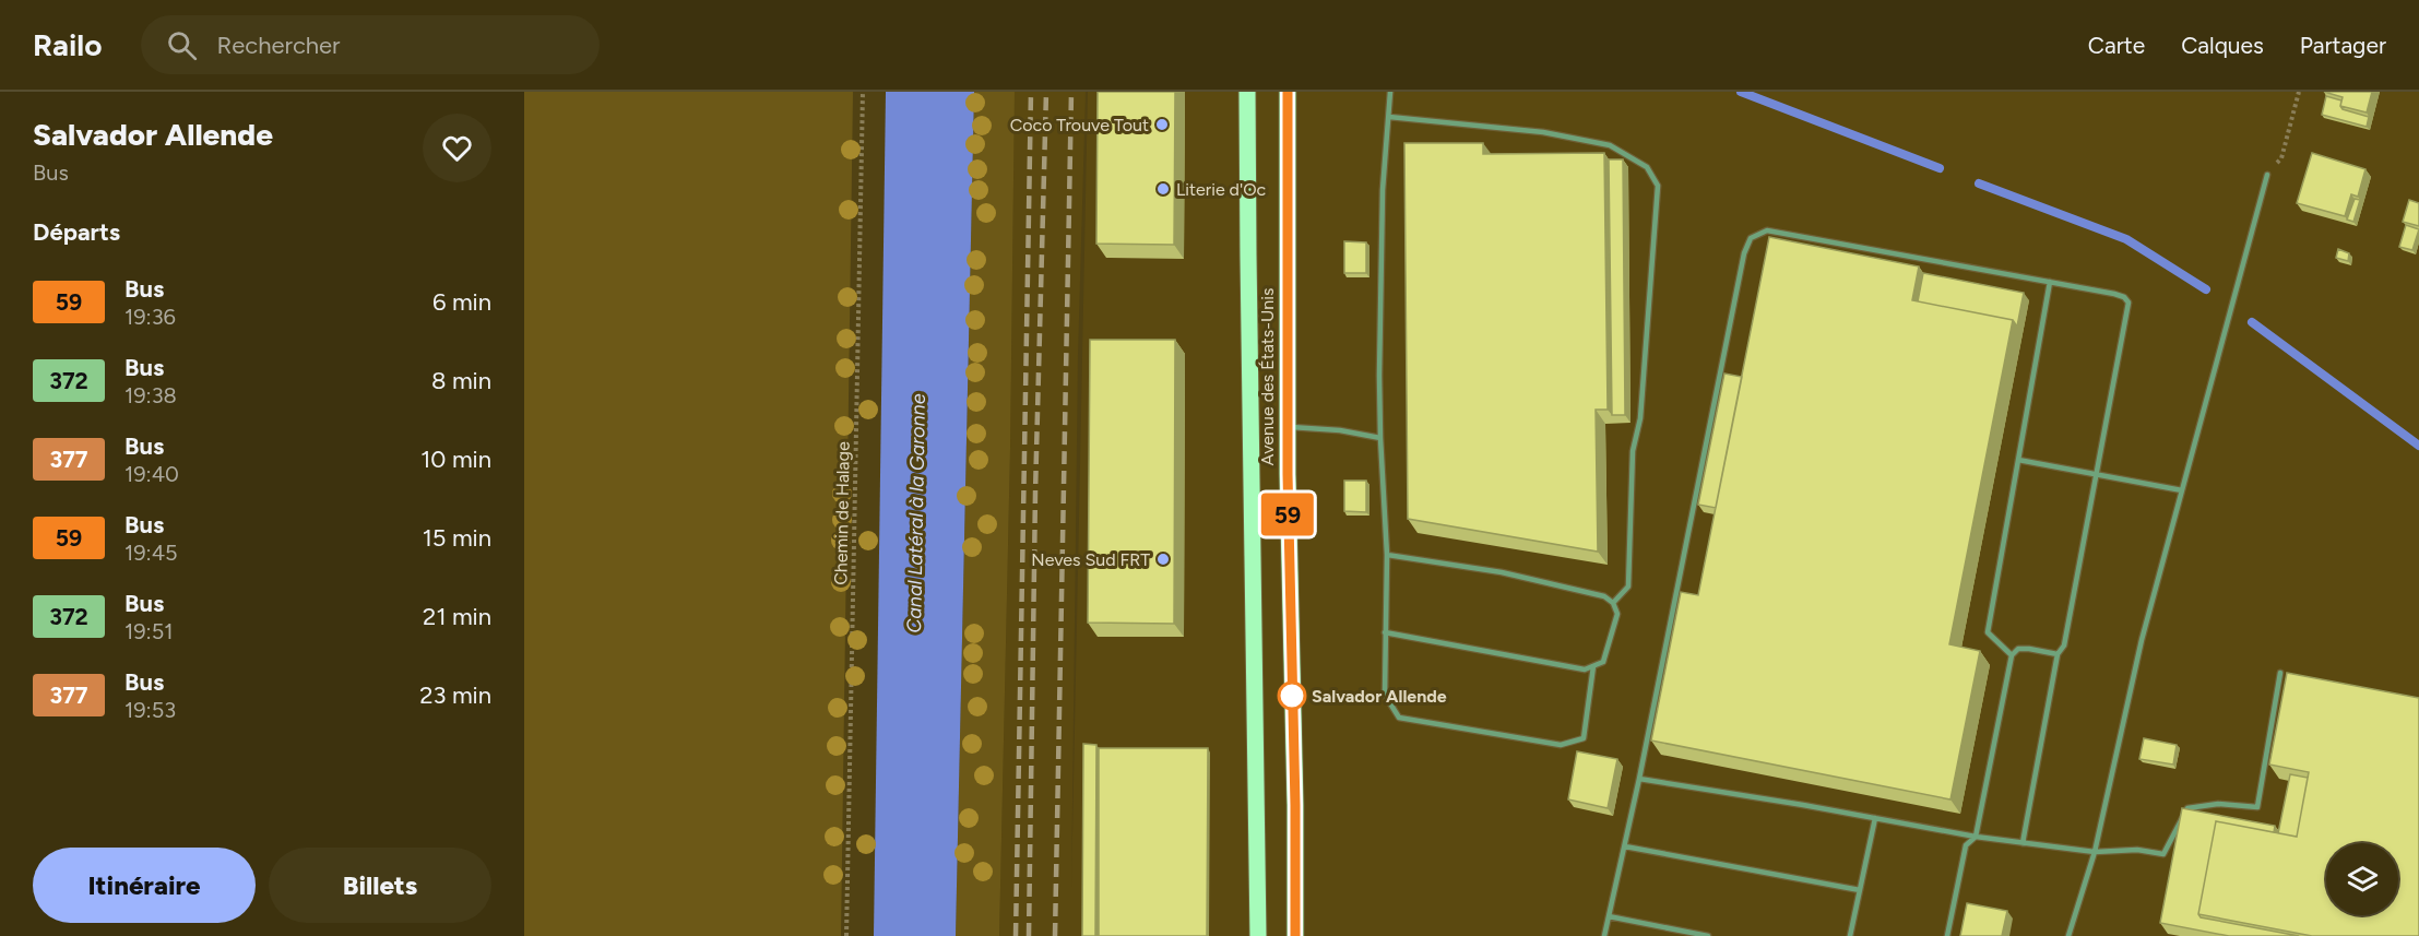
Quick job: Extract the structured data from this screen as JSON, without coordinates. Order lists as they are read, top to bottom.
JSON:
{
  "streets": {
    "main road": ["Avenue des États-Unis"],
    "path": ["Chemin de Halage"]
  },
  "water": ["Canal Latéral à la Garonne"],
  "places": [
    "Coco Trouve Tout",
    "Literie d'Oc",
    "Neves Sud FRT",
    "Salvador Allende"
  ],
  "lines": ["bus line 59"],
  "page": {
    "header": "Railo",
    "search": "Rechercher",
    "nav": ["Carte", "Calques", "Partager"],
    "heading": [
      ["Salvador Allende", "Bus"],
      "Départs"
    ],
    "on_map": "59",
    "list": [
      {
        "mark": "59",
        "name": "Bus",
        "note": "19:36",
        "value": "6 min"
      },
      {
        "mark": "372",
        "name": "Bus",
        "note": "19:38",
        "value": "8 min"
      },
      {
        "mark": "377",
        "name": "Bus",
        "note": "19:40",
        "value": "10 min"
      },
      {
        "mark": "59",
        "name": "Bus",
        "note": "19:45",
        "value": "15 min"
      },
      {
        "mark": "372",
        "name": "Bus",
        "note": "19:51",
        "value": "21 min"
      },
      {
        "mark": "377",
        "name": "Bus",
        "note": "19:53",
        "value": "23 min"
      }
    ],
    "buttons": ["Itinéraire", "Billets"]
  }
}
